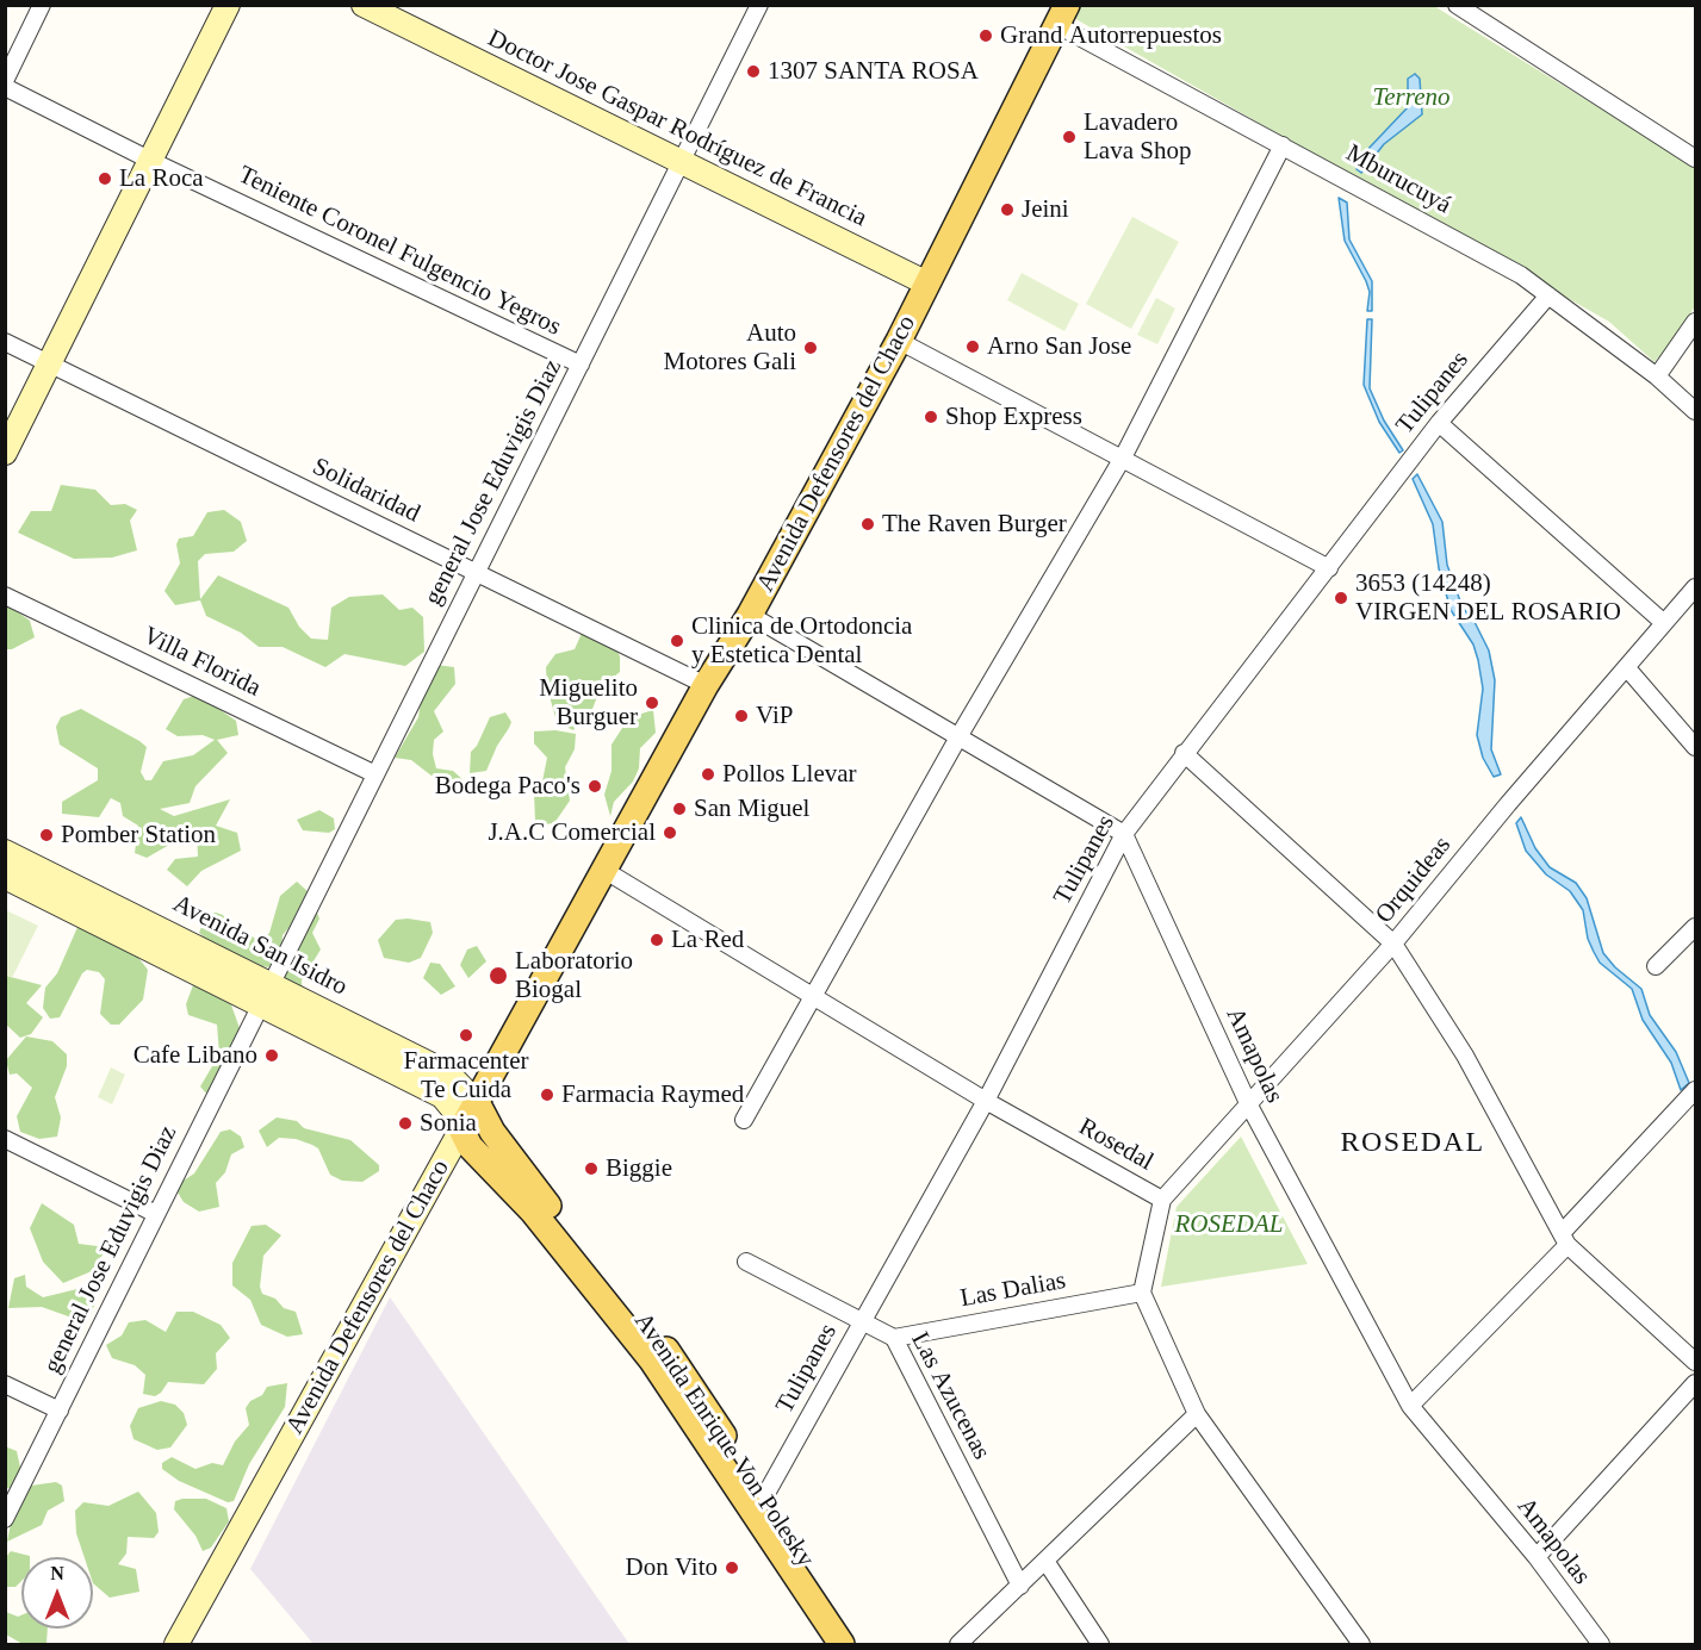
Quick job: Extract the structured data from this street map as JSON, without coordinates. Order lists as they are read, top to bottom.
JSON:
{
  "streets": {
    "main road": [
      "Doctor Jose Gaspar Rodríguez de Francia",
      "Avenida Defensores del Chaco",
      "Avenida San Isidro",
      "Avenida Enrique Von Polesky"
    ],
    "street": [
      "Mburucuyá",
      "Teniente Coronel Fulgencio Yegros",
      "Tulipanes",
      "general Jose Eduvigis Diaz",
      "Solidaridad",
      "Villa Florida",
      "Orquideas",
      "Amapolas",
      "Rosedal",
      "Las Dalias",
      "Las Azucenas"
    ]
  },
  "crossings": [
    ["Doctor Jose Gaspar Rodríguez de Francia", "Avenida Defensores del Chaco"],
    ["Doctor Jose Gaspar Rodríguez de Francia", "general Jose Eduvigis Diaz"],
    ["Mburucuyá", "Tulipanes"],
    ["Mburucuyá", "Avenida Defensores del Chaco"],
    ["Teniente Coronel Fulgencio Yegros", "general Jose Eduvigis Diaz"],
    ["Tulipanes", "Amapolas"],
    ["Tulipanes", "Rosedal"],
    ["Tulipanes", "Las Azucenas"],
    ["Tulipanes", "Avenida Enrique Von Polesky"],
    ["Avenida Defensores del Chaco", "Solidaridad"],
    ["Avenida Defensores del Chaco", "Avenida San Isidro"],
    ["Avenida Defensores del Chaco", "Rosedal"],
    ["Avenida Defensores del Chaco", "Avenida Enrique Von Polesky"],
    ["general Jose Eduvigis Diaz", "Solidaridad"],
    ["general Jose Eduvigis Diaz", "Villa Florida"],
    ["general Jose Eduvigis Diaz", "Avenida San Isidro"],
    ["Orquideas", "Amapolas"],
    ["Orquideas", "Rosedal"],
    ["Avenida San Isidro", "Avenida Enrique Von Polesky"],
    ["Rosedal", "Las Dalias"],
    ["Las Dalias", "Las Azucenas"]
  ],
  "districts": ["ROSEDAL"],
  "parks": ["Terreno", "ROSEDAL"],
  "places": [
    "Grand Autorrepuestos",
    "1307 SANTA ROSA",
    "Lavadero Lava Shop",
    "La Roca",
    "Jeini",
    "Arno San Jose",
    "Auto Motores Gali",
    "Shop Express",
    "The Raven Burger",
    "3653 (14248) VIRGEN DEL ROSARIO",
    "Clinica de Ortodoncia y Estetica Dental",
    "Miguelito Burguer",
    "ViP",
    "Pollos Llevar",
    "Bodega Paco's",
    "San Miguel",
    "J.A.C Comercial",
    "Pomber Station",
    "La Red",
    "Laboratorio Biogal",
    "Farmacenter Te Cuida",
    "Cafe Libano",
    "Farmacia Raymed",
    "Sonia",
    "Biggie",
    "Don Vito"
  ],
  "north": "top"
}
